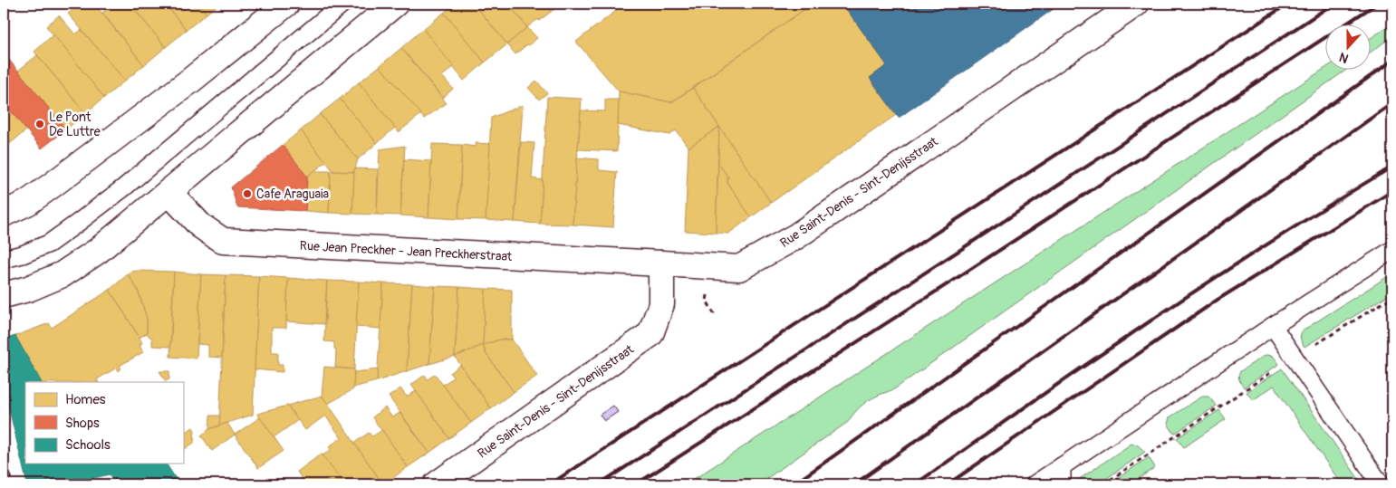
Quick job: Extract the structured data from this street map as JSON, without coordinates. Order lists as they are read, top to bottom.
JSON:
{
  "streets": {
    "street": ["Rue Saint-Denis - Sint-Denijsstraat", "Rue Jean Preckher - Jean Preckherstraat"]
  },
  "crossings": [
    ["Rue Saint-Denis - Sint-Denijsstraat", "Rue Jean Preckher - Jean Preckherstraat"]
  ],
  "places": ["Le Pont De Luttre", "Cafe Araguaia"],
  "legend": ["Homes", "Shops", "Schools"],
  "north": "bottom"
}
